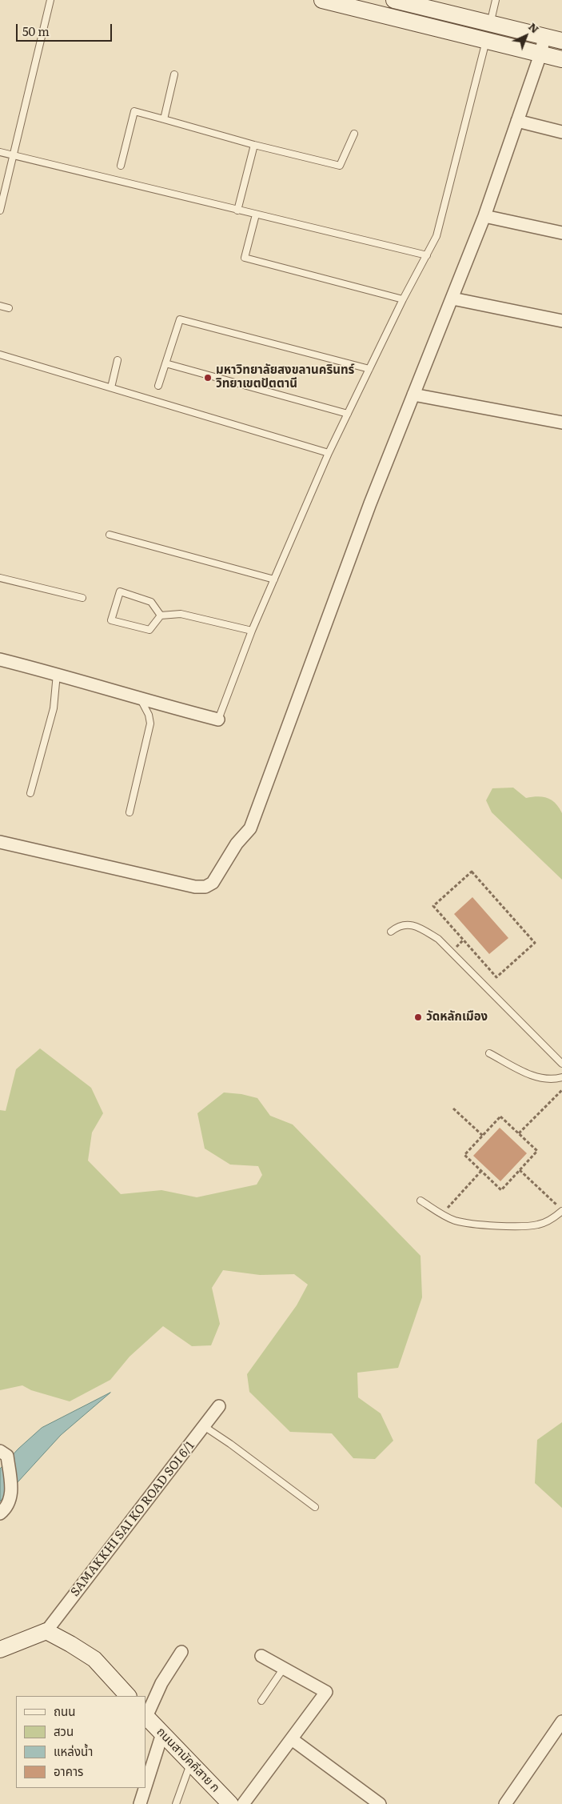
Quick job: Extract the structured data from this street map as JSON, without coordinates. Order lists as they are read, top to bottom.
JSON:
{
  "streets": {
    "main road": ["ถนนสามัคคีสาย ก"],
    "street": ["SAMAKKHI SAI KO ROAD SOI 6/1"]
  },
  "places": ["มหาวิทยาลัยสงขลานครินทร์ วิทยาเขตปัตตานี", "วัดหลักเมือง"],
  "legend": [
    "ถนน",
    "สวน",
    "แหล่งน้ำ",
    "อาคาร"
  ],
  "scale_bar": "50 m",
  "north": "top right"
}
